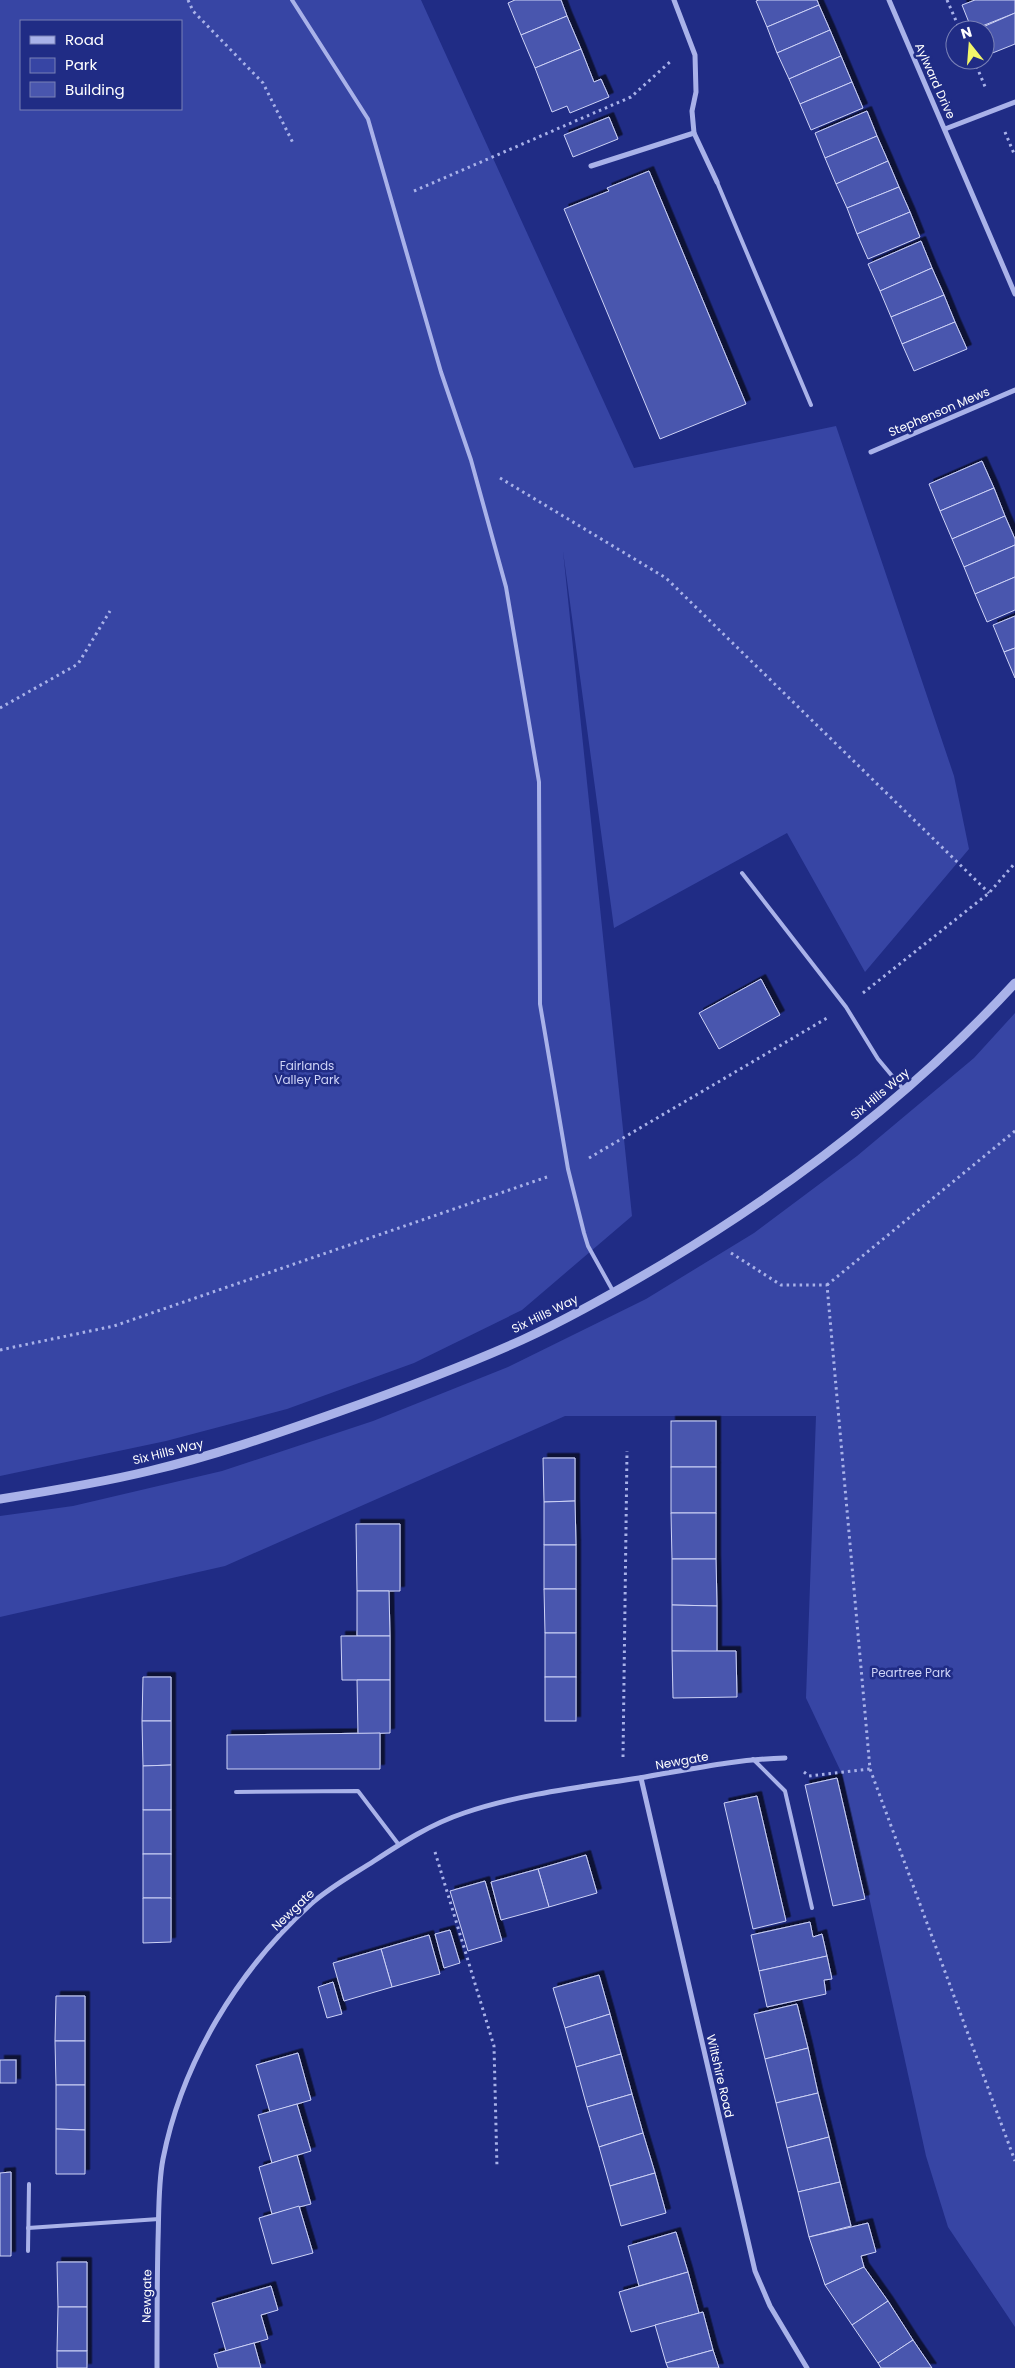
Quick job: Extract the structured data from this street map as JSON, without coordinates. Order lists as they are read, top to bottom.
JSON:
{
  "streets": {
    "street": [
      "Aylward Drive",
      "Stephenson Mews",
      "Six Hills Way",
      "Newgate",
      "Wiltshire Road"
    ]
  },
  "crossings": [
    ["Newgate", "Wiltshire Road"]
  ],
  "parks": ["Fairlands Valley Park", "Peartree Park"],
  "legend": ["Road", "Park", "Building"],
  "north": "top"
}
